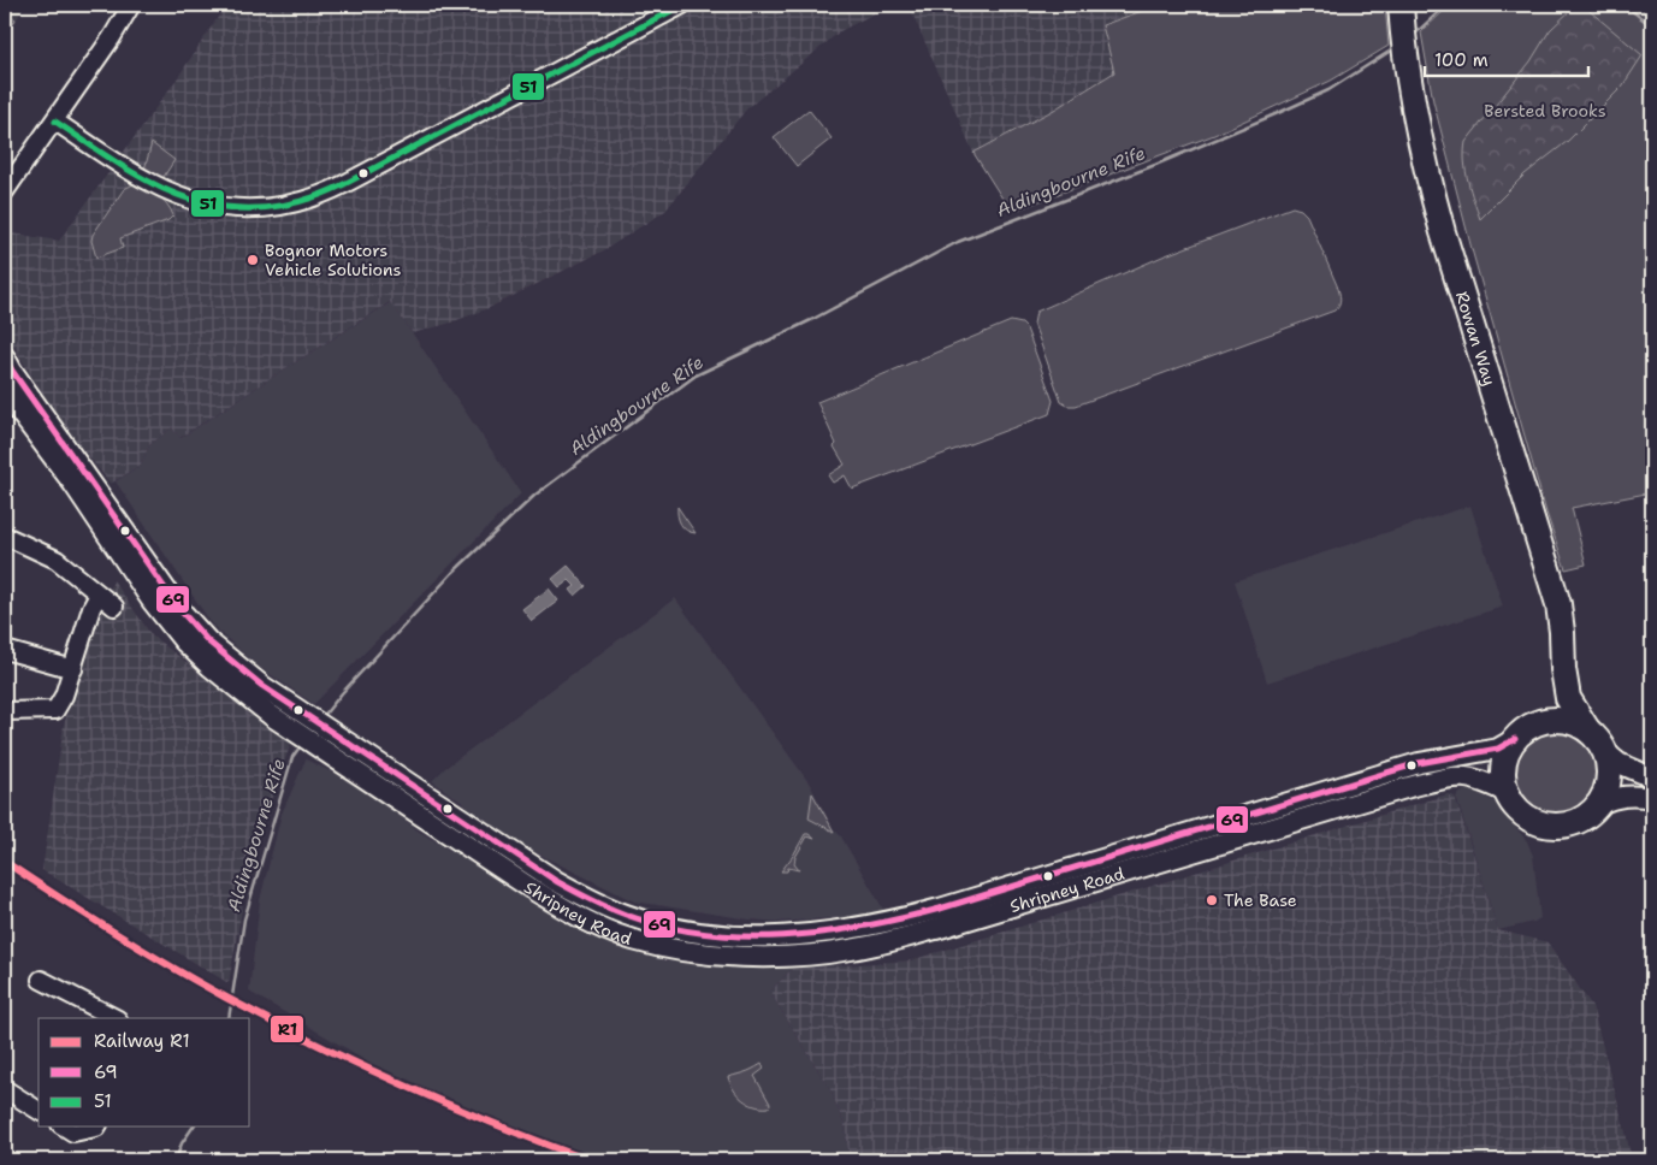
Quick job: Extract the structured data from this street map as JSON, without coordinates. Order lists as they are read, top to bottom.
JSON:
{
  "streets": {
    "highway": ["Rowan Way"],
    "main road": ["Shripney Road"]
  },
  "crossings": [
    ["Rowan Way", "Shripney Road"]
  ],
  "water": ["Aldingbourne Rife"],
  "parks": ["Bersted Brooks"],
  "places": ["Bognor Motors Vehicle Solutions", "The Base"],
  "lines": ["transit line 51", "transit line 69", "rail line R1"],
  "legend": ["Railway R1", "69", "51"],
  "scale_bar": "100 m"
}
